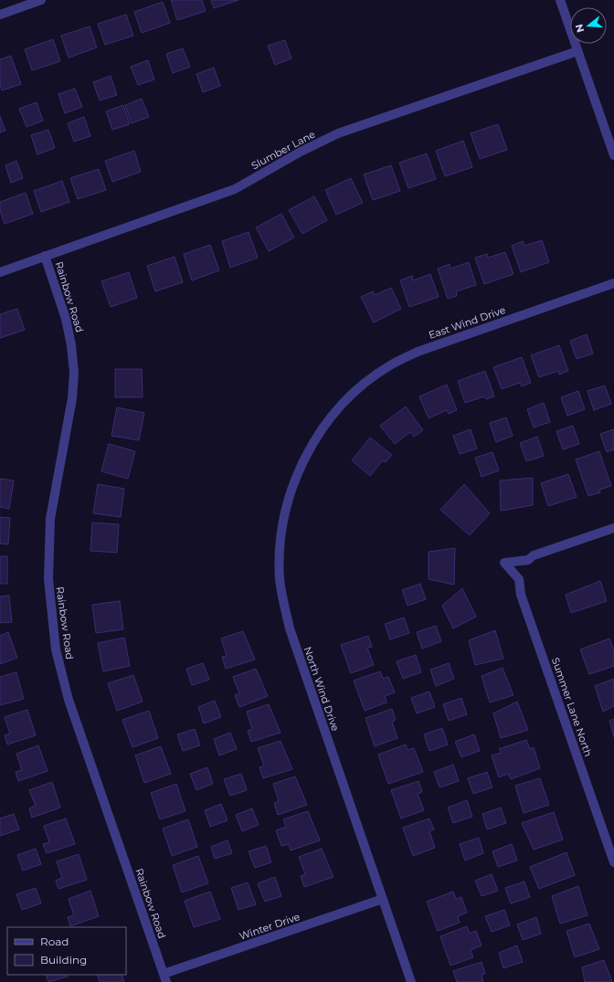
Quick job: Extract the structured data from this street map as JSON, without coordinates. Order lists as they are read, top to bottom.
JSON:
{
  "streets": {
    "street": [
      "Slumber Lane",
      "Rainbow Road",
      "East Wind Drive",
      "North Wind Drive",
      "Summer Lane North",
      "Winter Drive"
    ]
  },
  "crossings": [
    ["Slumber Lane", "Rainbow Road"],
    ["Rainbow Road", "Winter Drive"],
    ["East Wind Drive", "North Wind Drive"],
    ["North Wind Drive", "Winter Drive"]
  ],
  "legend": ["Road", "Building"],
  "north": "left"
}
